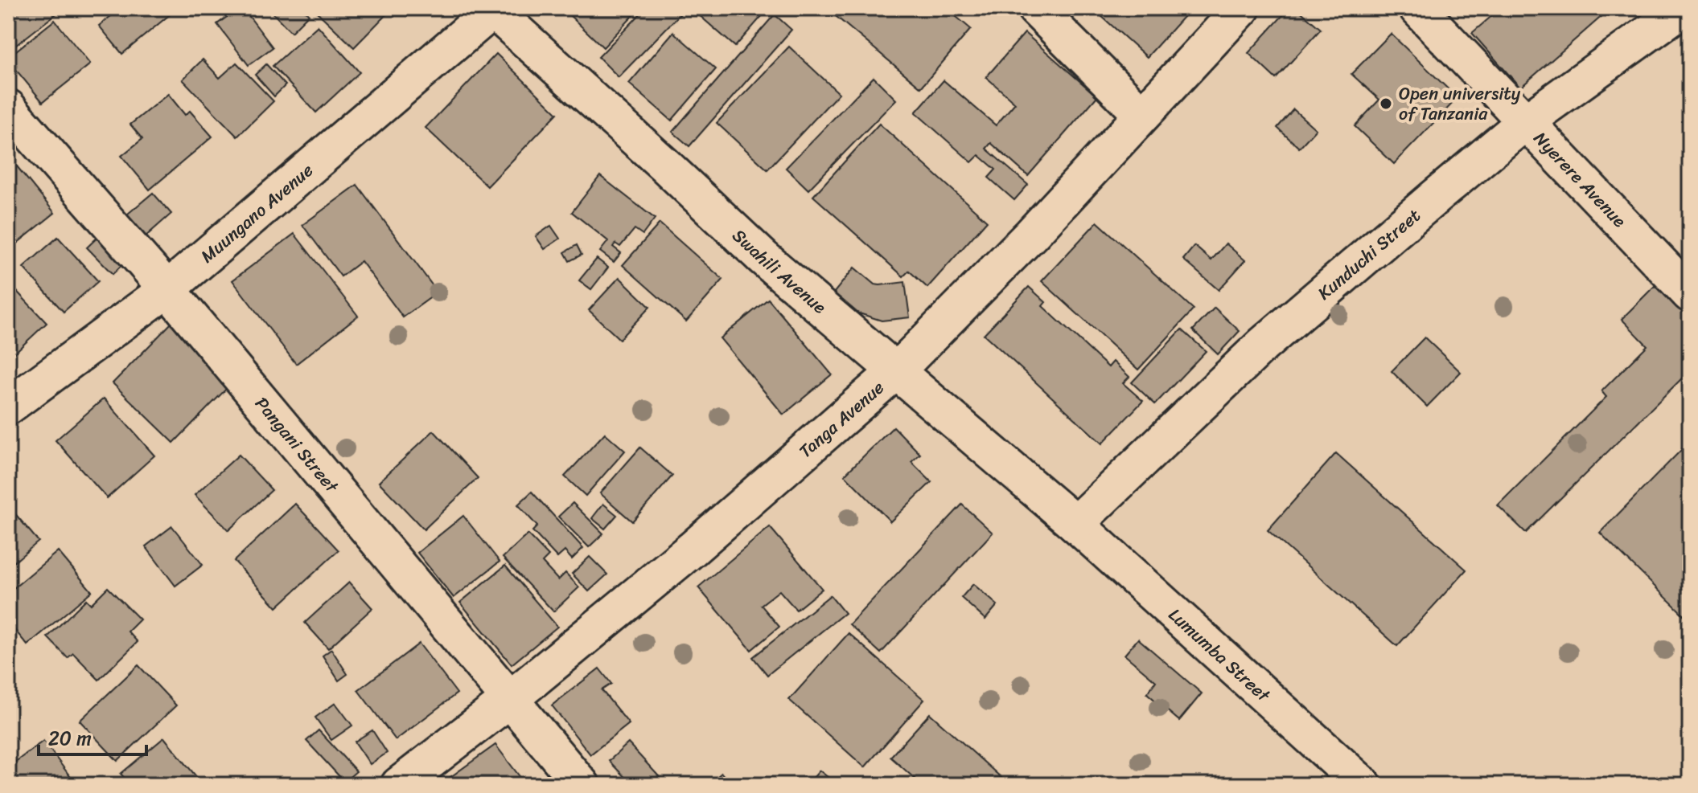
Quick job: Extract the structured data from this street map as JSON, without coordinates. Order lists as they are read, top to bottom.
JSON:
{
  "streets": {
    "street": [
      "Nyerere Avenue",
      "Muungano Avenue",
      "Kunduchi Street",
      "Swahili Avenue",
      "Tanga Avenue",
      "Pangani Street",
      "Lumumba Street"
    ]
  },
  "crossings": [
    ["Nyerere Avenue", "Kunduchi Street"],
    ["Muungano Avenue", "Swahili Avenue"],
    ["Muungano Avenue", "Pangani Street"],
    ["Kunduchi Street", "Swahili Avenue"],
    ["Kunduchi Street", "Lumumba Street"],
    ["Swahili Avenue", "Tanga Avenue"],
    ["Swahili Avenue", "Lumumba Street"],
    ["Tanga Avenue", "Pangani Street"]
  ],
  "places": ["Open university of Tanzania"],
  "scale_bar": "20 m"
}
